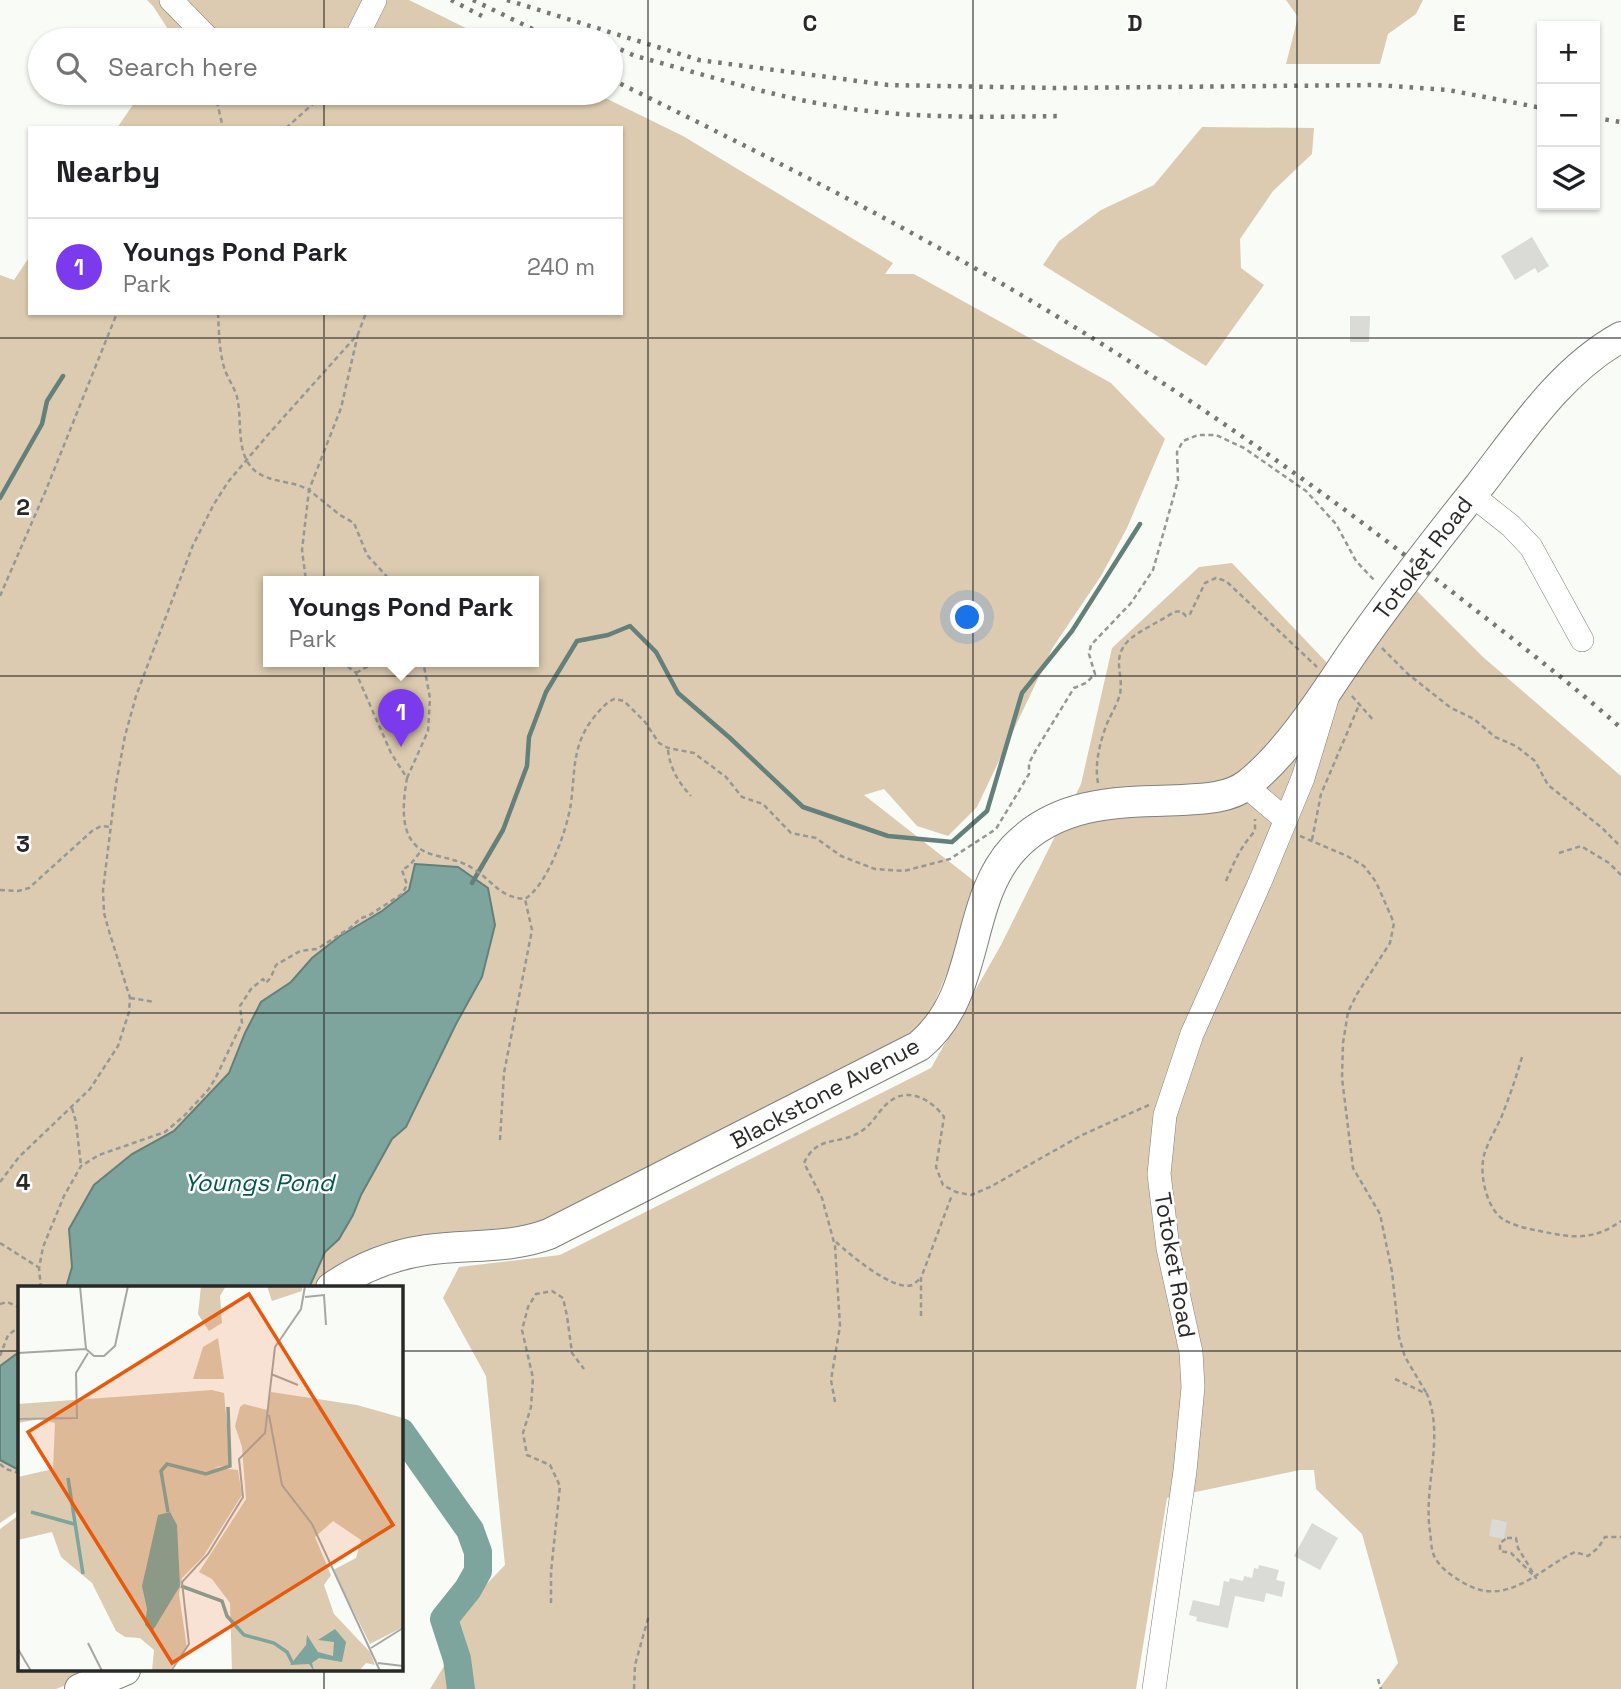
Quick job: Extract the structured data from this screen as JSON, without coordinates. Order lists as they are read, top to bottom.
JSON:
{
  "streets": {
    "main road": ["Totoket Road", "Blackstone Avenue"]
  },
  "crossings": [
    ["Totoket Road", "Blackstone Avenue"]
  ],
  "water": ["Youngs Pond"],
  "page": {
    "map_buttons": ["+", "−"],
    "search": "Search here",
    "heading": "Nearby",
    "list": [
      {
        "mark": "1",
        "name": "Youngs Pond Park",
        "note": "Park",
        "value": "240 m"
      }
    ],
    "popup": ["Youngs Pond Park", "Park"],
    "pins": "1"
  },
  "grid": {
    "columns": ["C", "D", "E"],
    "rows": ["2", "3", "4"]
  }
}
